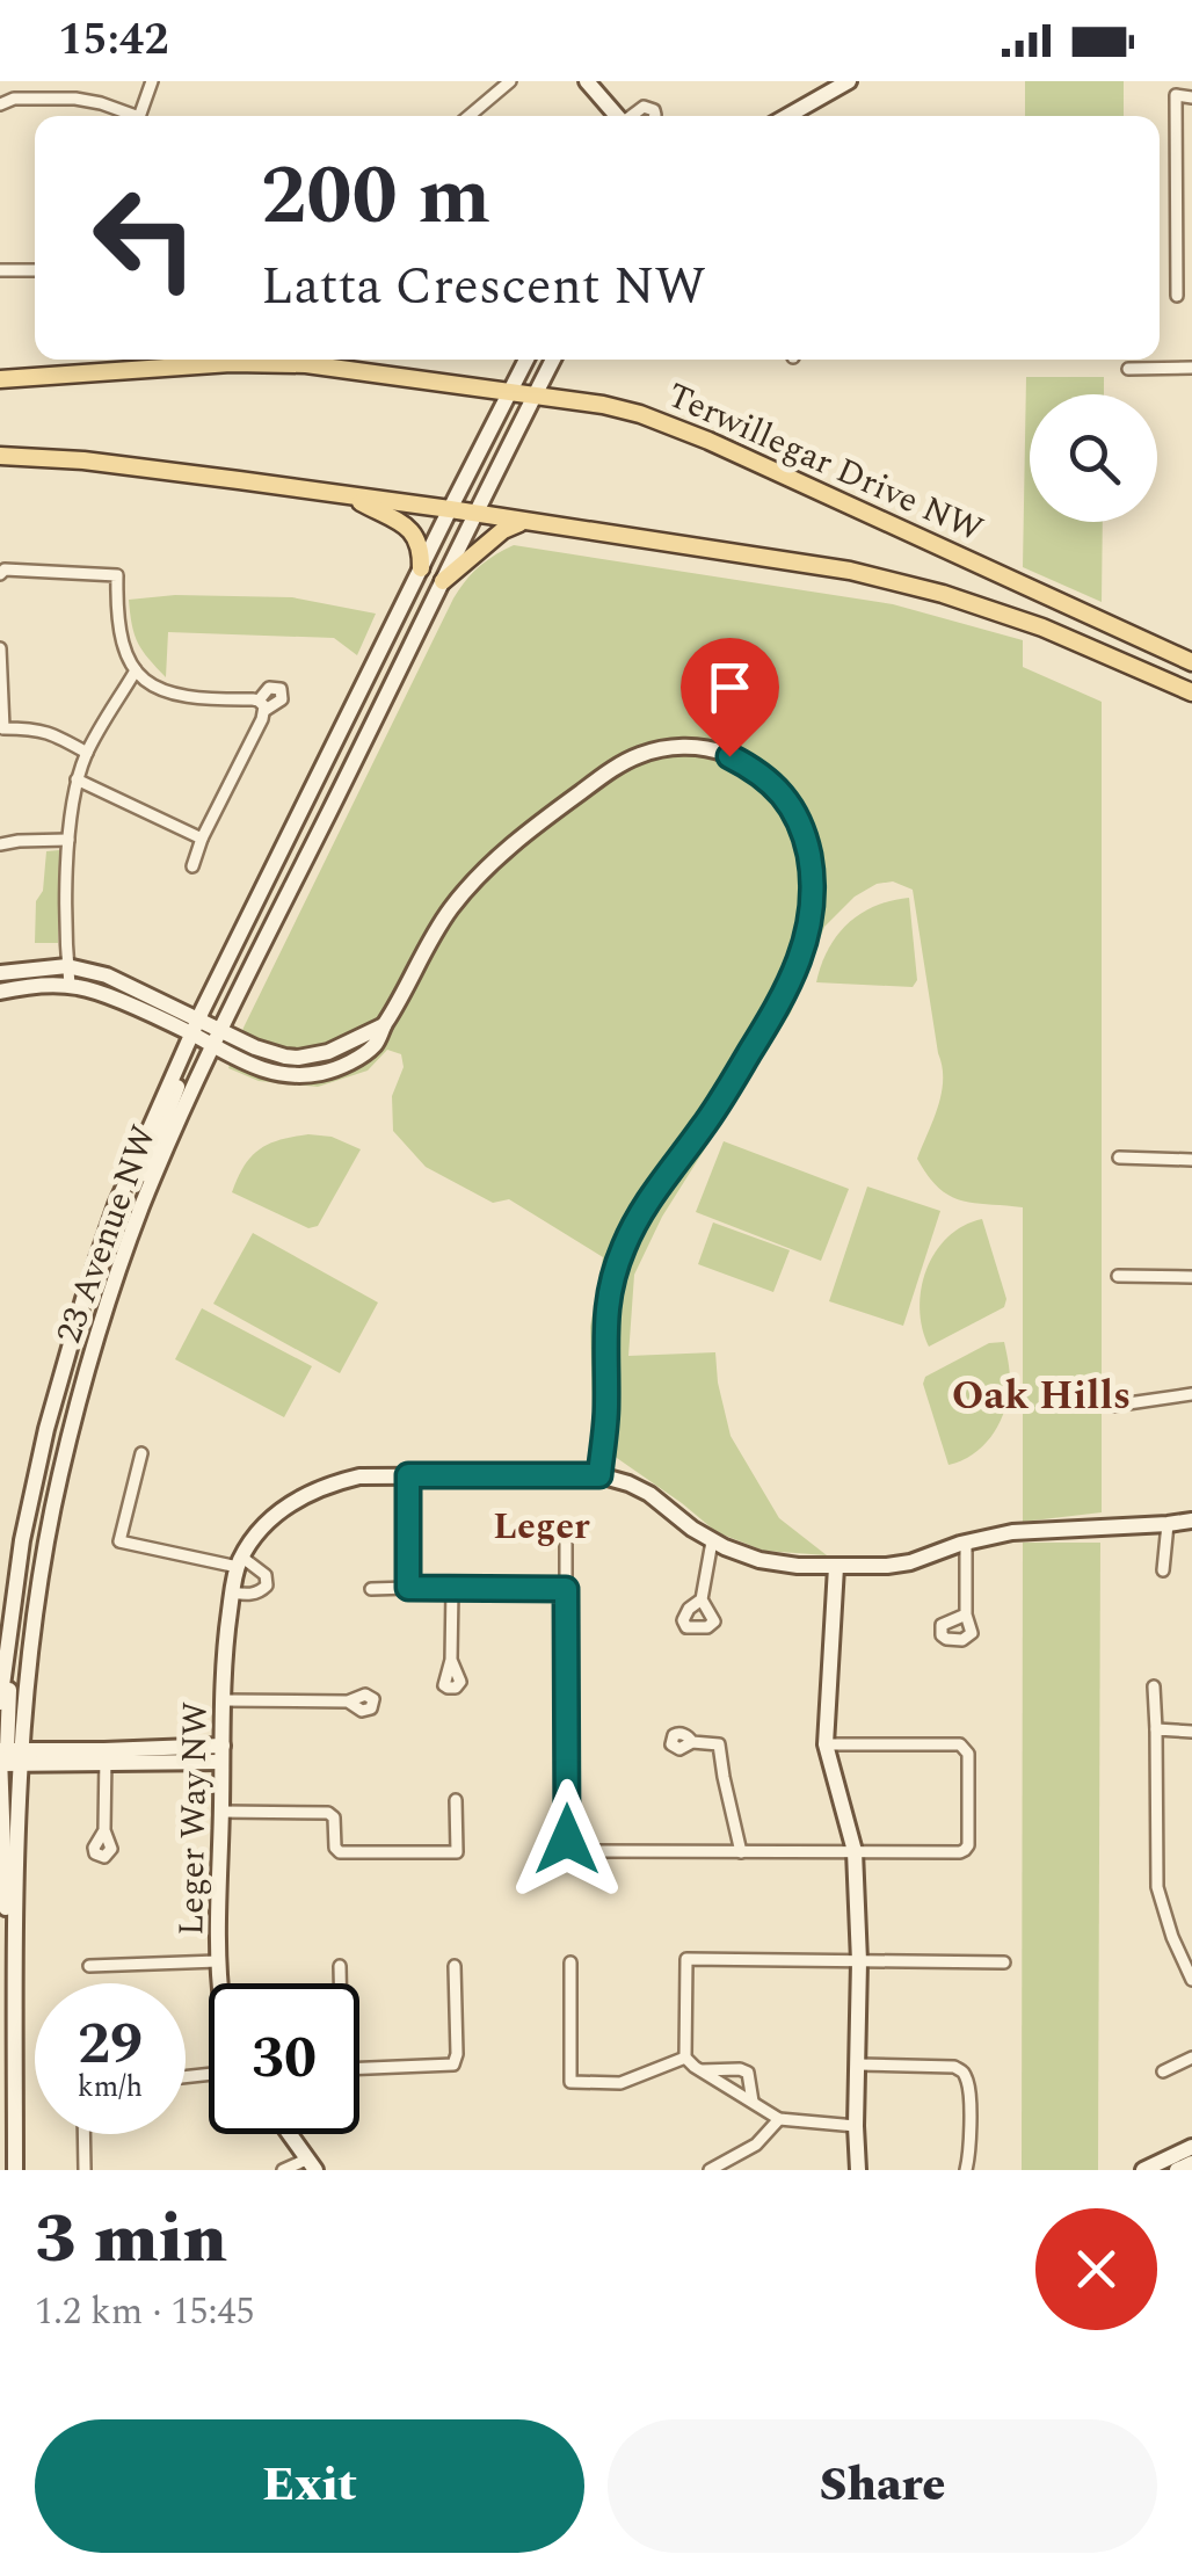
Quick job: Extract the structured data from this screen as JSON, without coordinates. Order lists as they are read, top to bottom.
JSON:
{
  "streets": {
    "main road": ["Terwillegar Drive NW"],
    "street": ["23 Avenue NW", "Leger Way NW"]
  },
  "crossings": [
    ["Terwillegar Drive NW", "23 Avenue NW"]
  ],
  "districts": ["Oak Hills", "Leger"],
  "page": {
    "status": "15:42",
    "turn": ["200 m", "Latta Crescent NW"],
    "speed": "29 km/h",
    "limit": "30",
    "heading": ["3 min", "1.2 km · 15:45"],
    "buttons": ["Exit", "Share"]
  }
}
